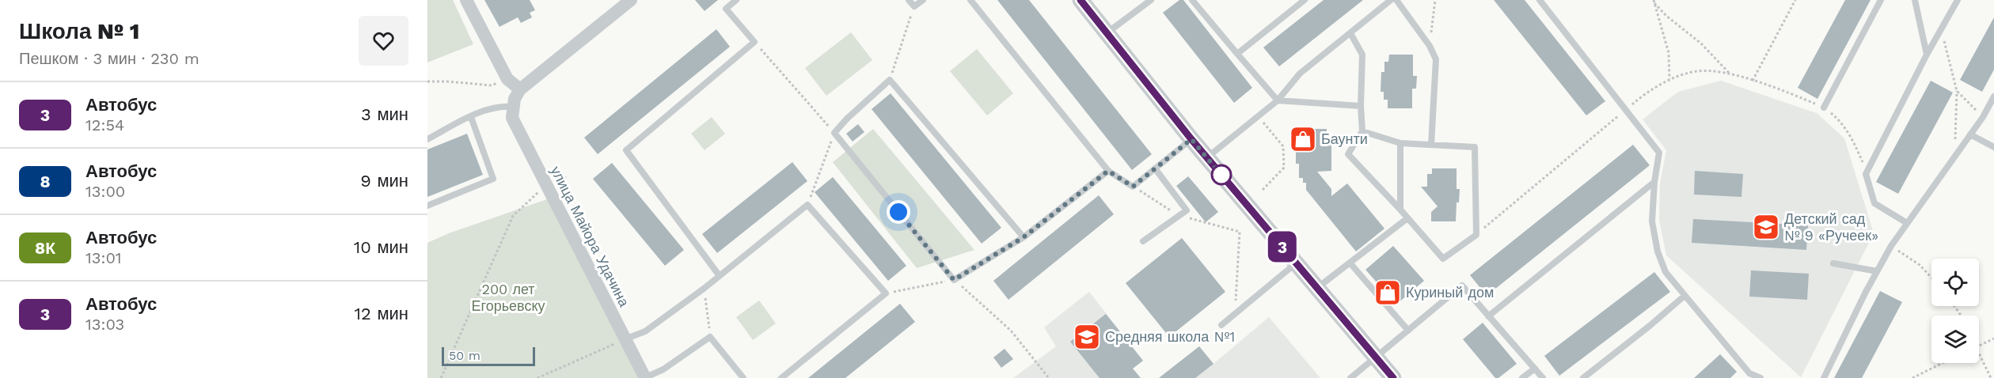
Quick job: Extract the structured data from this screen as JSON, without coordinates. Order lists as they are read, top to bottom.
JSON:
{
  "streets": {
    "street": ["улица Майора Удачина"]
  },
  "parks": ["200 лет Егорьевску"],
  "places": {
    "shop": ["Баунти", "Куриный дом"],
    "school or university": ["Детский сад № 9 «Ручеек»", "Средняя школа №1"]
  },
  "lines": ["bus line 3"],
  "scale_bar": "50 m",
  "page": {
    "heading": ["Школа № 1", "Пешком · 3 мин · 230 m"],
    "on_map": "3",
    "list": [
      {
        "mark": "3",
        "name": "Автобус",
        "note": "12:54",
        "value": "3 мин"
      },
      {
        "mark": "8",
        "name": "Автобус",
        "note": "13:00",
        "value": "9 мин"
      },
      {
        "mark": "8К",
        "name": "Автобус",
        "note": "13:01",
        "value": "10 мин"
      },
      {
        "mark": "3",
        "name": "Автобус",
        "note": "13:03",
        "value": "12 мин"
      }
    ],
    "scale": "50 m"
  }
}
